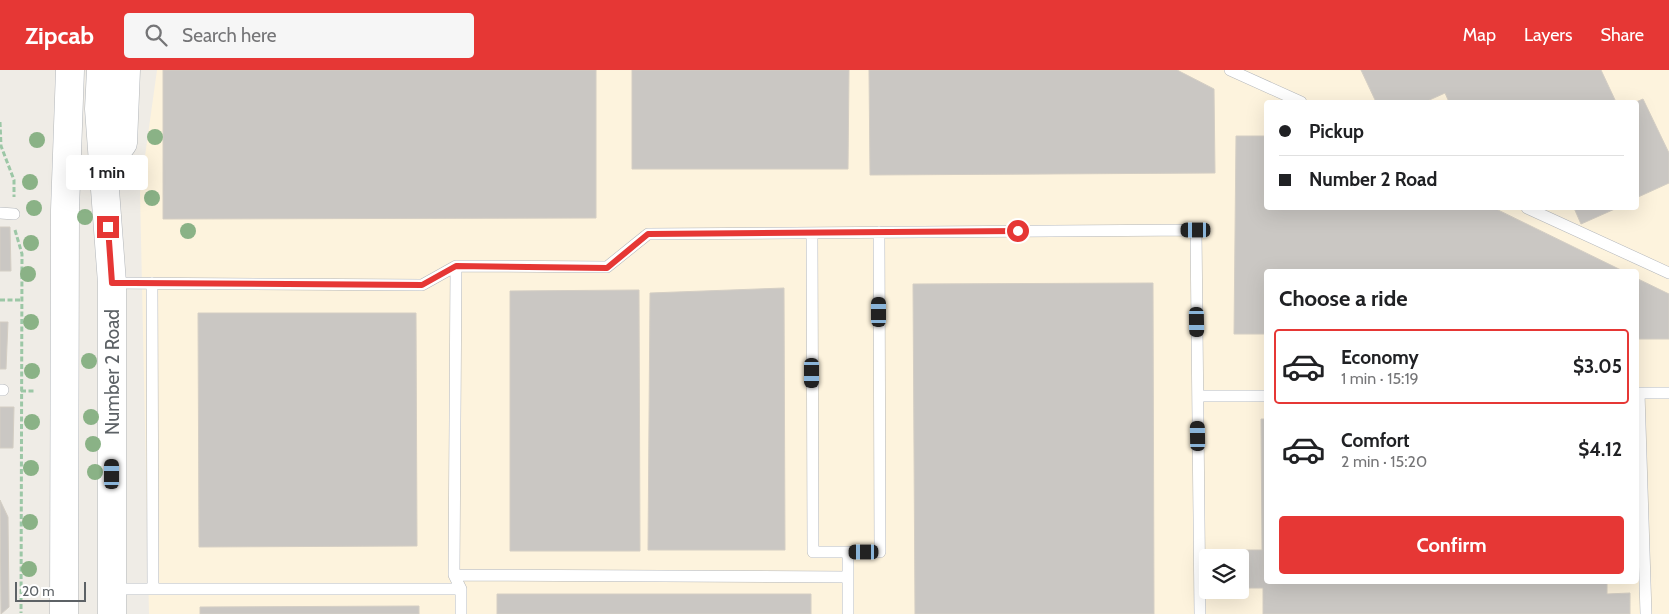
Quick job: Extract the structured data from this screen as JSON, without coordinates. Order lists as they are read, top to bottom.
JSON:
{
  "streets": {
    "main road": ["Number 2 Road"]
  },
  "scale_bar": "20 m",
  "page": {
    "header": "Zipcab",
    "search": "Search here",
    "nav": ["Map", "Layers", "Share"],
    "banner": ["Pickup", "Number 2 Road"],
    "bubble": "1 min",
    "heading": "Choose a ride",
    "list": [
      {
        "name": "Economy",
        "note": "1 min · 15:19",
        "value": "$3.05"
      },
      {
        "name": "Comfort",
        "note": "2 min · 15:20",
        "value": "$4.12"
      }
    ],
    "buttons": "Confirm",
    "scale": "20 m"
  }
}
